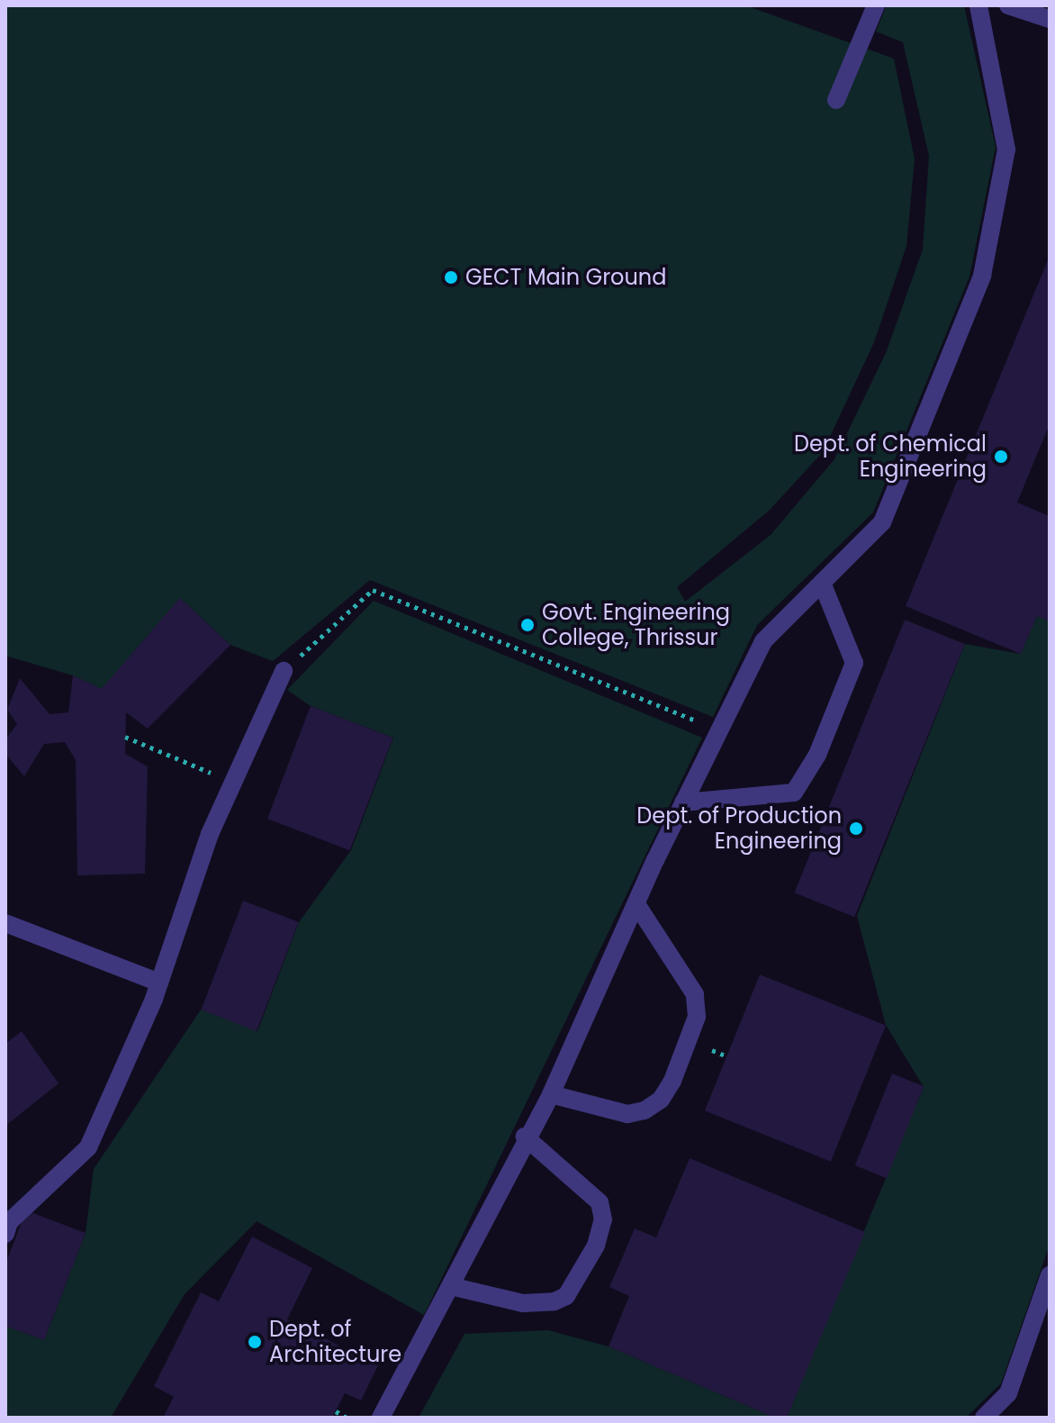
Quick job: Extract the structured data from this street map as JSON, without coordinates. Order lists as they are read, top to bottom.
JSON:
{
  "places": [
    "GECT Main Ground",
    "Dept. of Chemical Engineering",
    "Govt. Engineering College, Thrissur",
    "Dept. of Production Engineering",
    "Dept. of Architecture"
  ]
}
